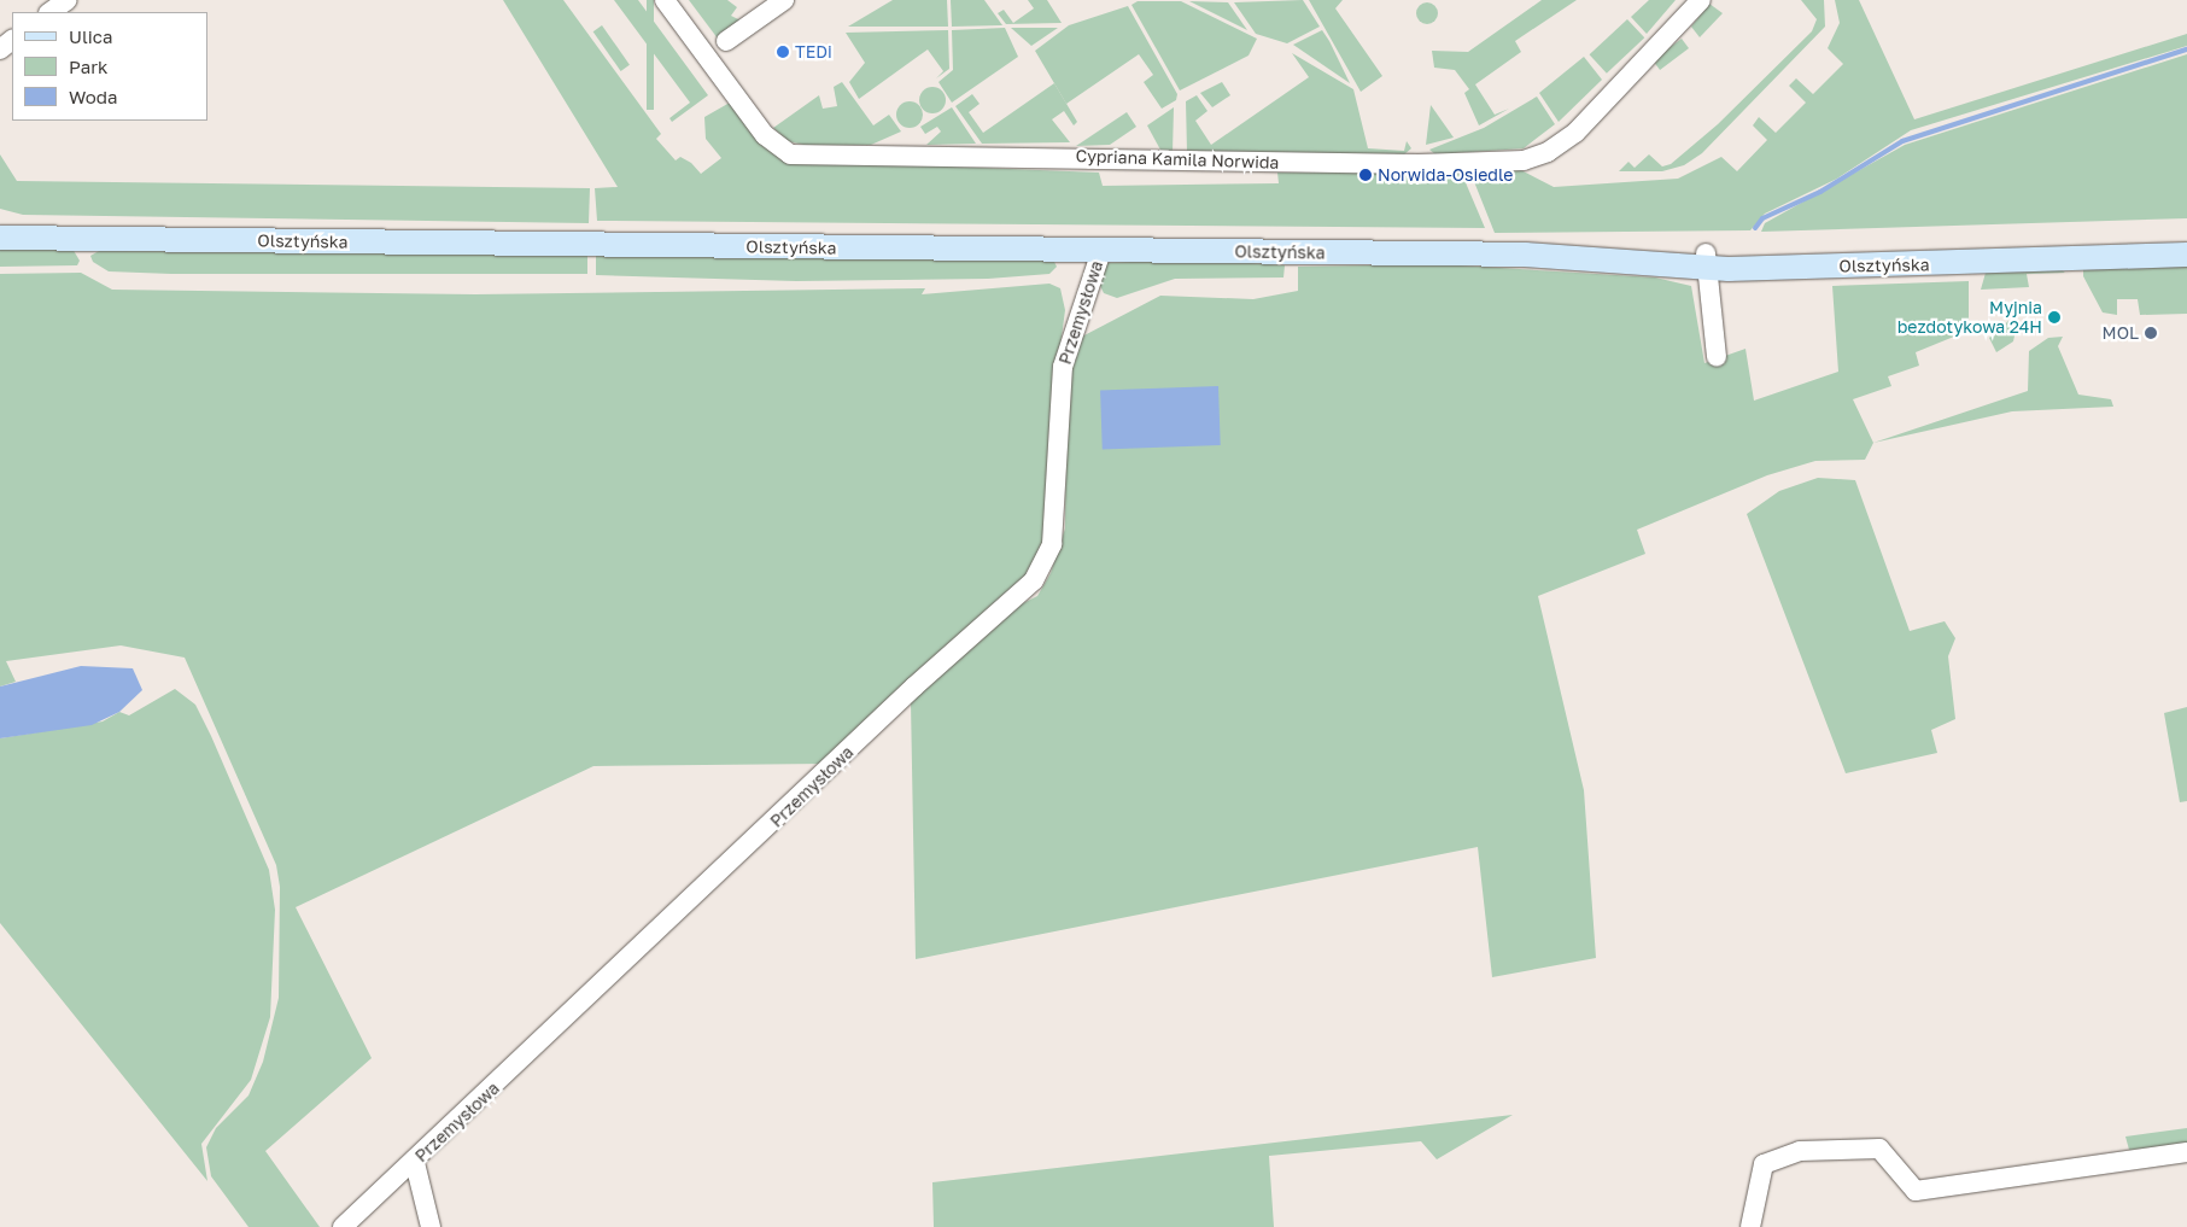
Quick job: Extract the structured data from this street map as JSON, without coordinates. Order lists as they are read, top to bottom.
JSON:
{
  "streets": {
    "main road": ["Olsztyńska"],
    "street": ["Cypriana Kamila Norwida", "Przemysłowa"]
  },
  "crossings": [
    ["Olsztyńska", "Przemysłowa"]
  ],
  "places": [
    "TEDi",
    "Norwida-Osiedle",
    "Myjnia bezdotykowa 24H",
    "MOL"
  ],
  "legend": ["Ulica", "Park", "Woda"]
}
